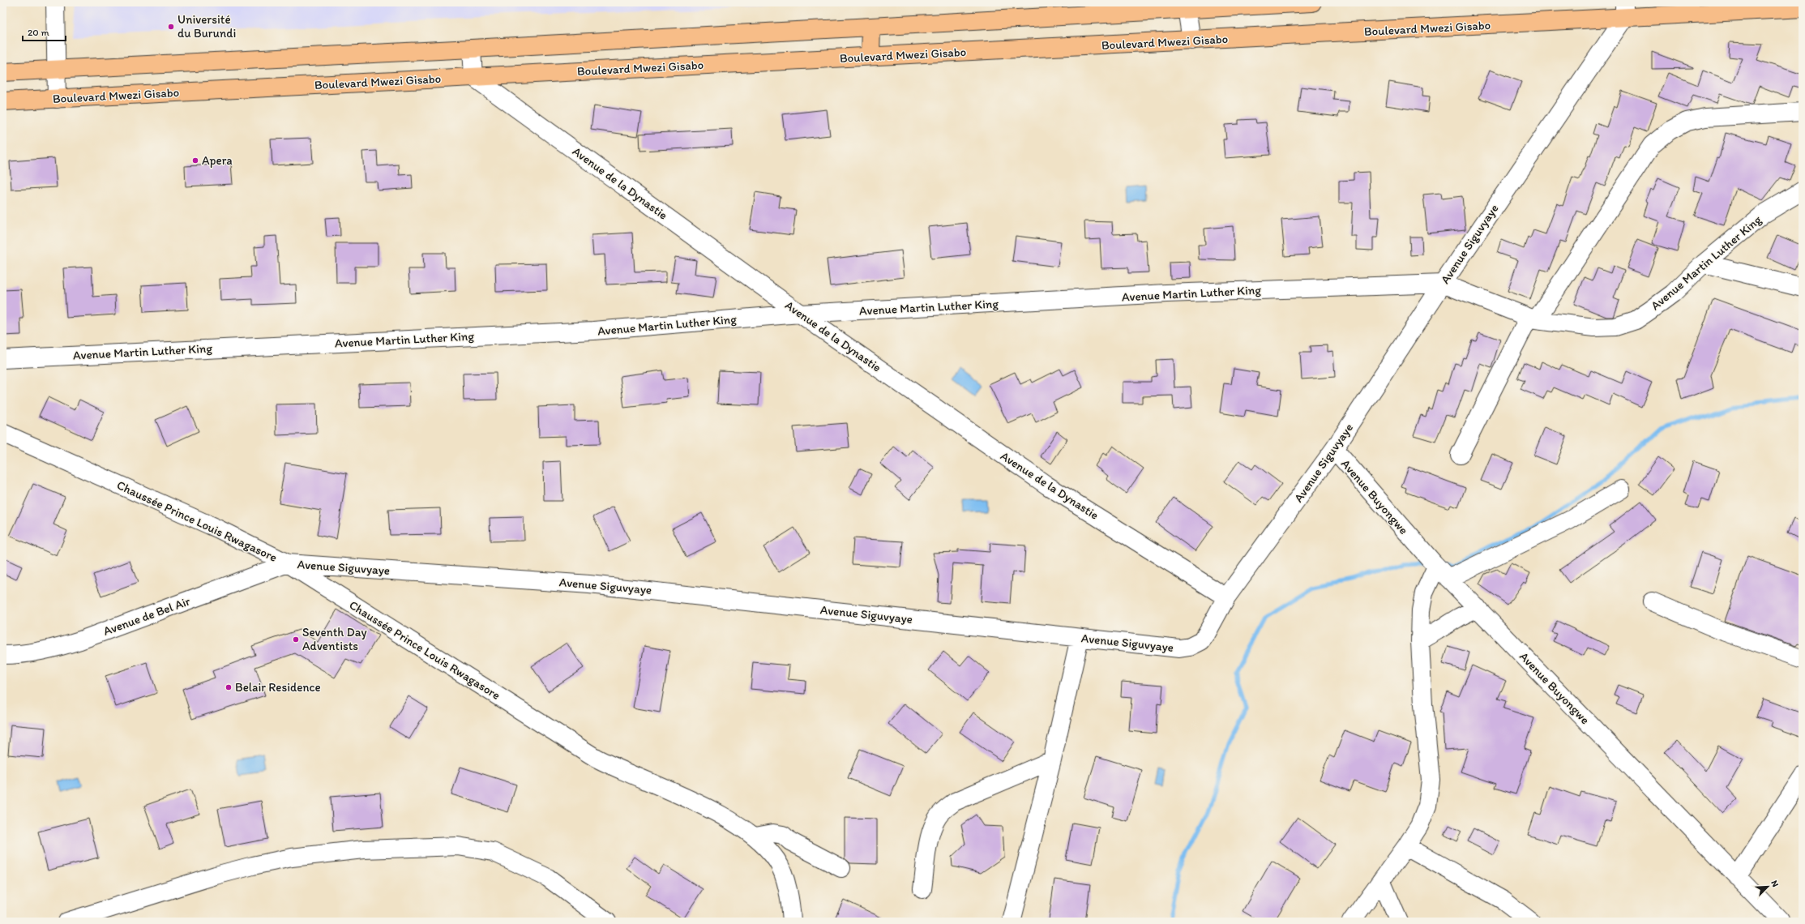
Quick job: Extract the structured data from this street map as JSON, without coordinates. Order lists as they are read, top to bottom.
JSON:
{
  "streets": {
    "main road": ["Boulevard Mwezi Gisabo"],
    "street": [
      "Avenue de la Dynastie",
      "Avenue Siguvyaye",
      "Avenue Martin Luther King",
      "Avenue Buyongwe",
      "Chaussée Prince Louis Rwagasore",
      "Avenue de Bel Air"
    ]
  },
  "crossings": [
    ["Boulevard Mwezi Gisabo", "Avenue de la Dynastie"],
    ["Boulevard Mwezi Gisabo", "Avenue Siguvyaye"],
    ["Avenue de la Dynastie", "Avenue Siguvyaye"],
    ["Avenue de la Dynastie", "Avenue Martin Luther King"],
    ["Avenue Siguvyaye", "Avenue Martin Luther King"],
    ["Avenue Siguvyaye", "Avenue Buyongwe"],
    ["Avenue Siguvyaye", "Chaussée Prince Louis Rwagasore"],
    ["Avenue Siguvyaye", "Avenue de Bel Air"],
    ["Chaussée Prince Louis Rwagasore", "Avenue de Bel Air"]
  ],
  "places": [
    "Université du Burundi",
    "Apera",
    "Seventh Day Adventists",
    "Belair Residence"
  ],
  "scale_bar": "20 m",
  "north": "top right"
}
